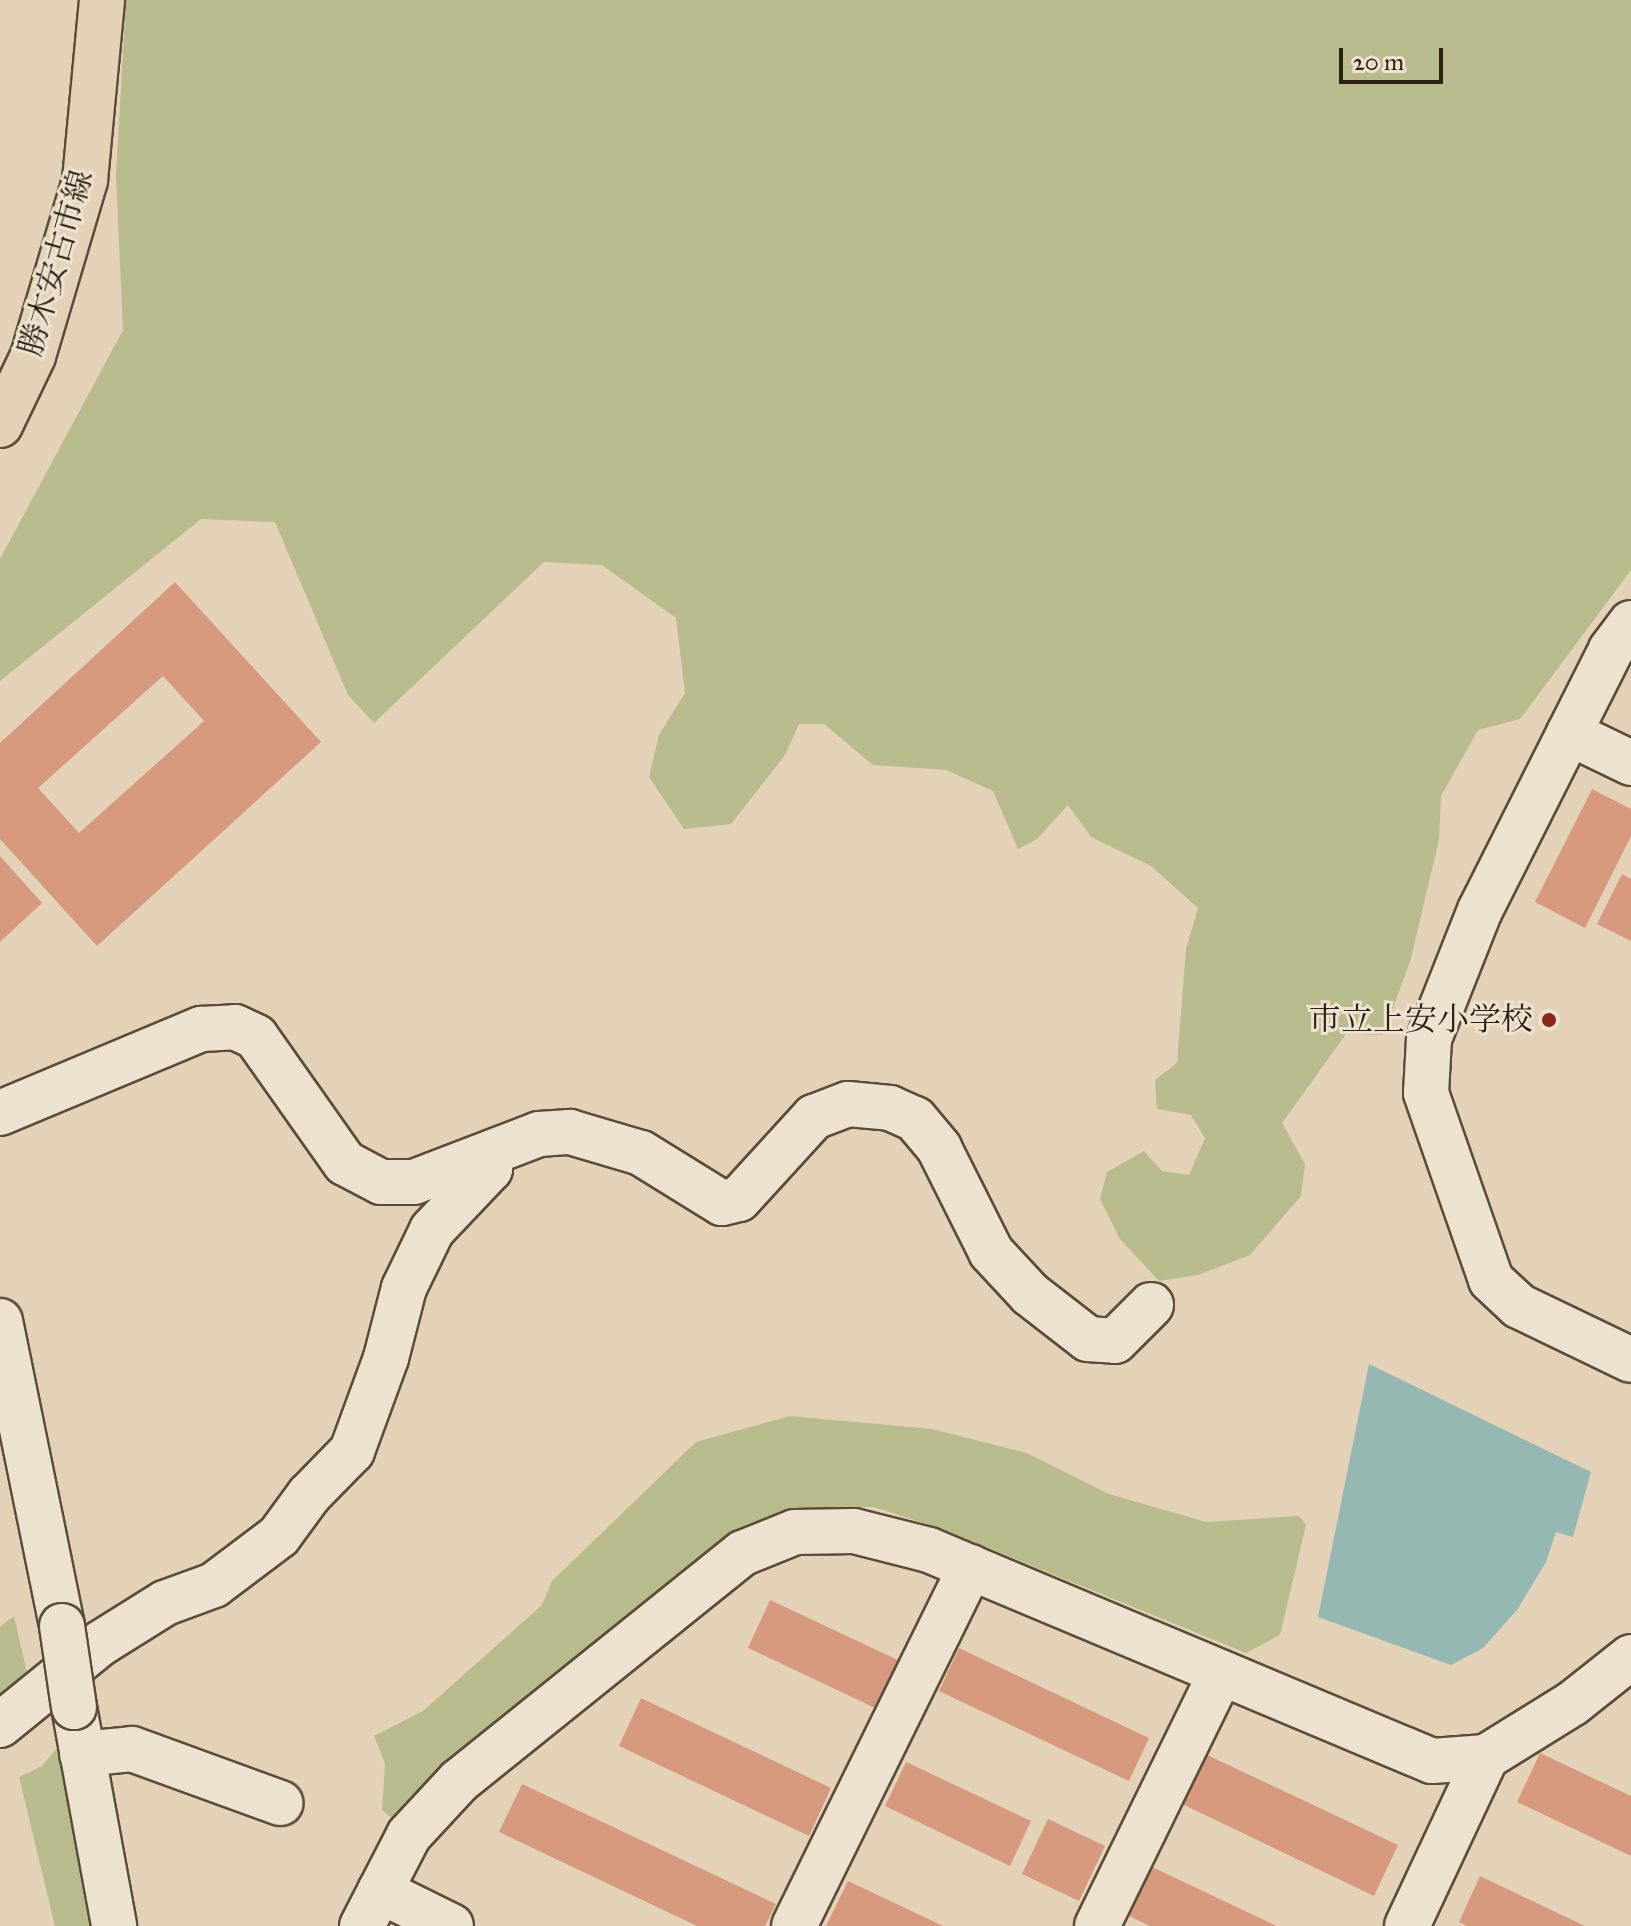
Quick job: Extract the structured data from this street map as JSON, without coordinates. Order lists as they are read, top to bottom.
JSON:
{
  "streets": {
    "main road": ["勝木安古市線"]
  },
  "places": ["市立上安小学校"],
  "scale_bar": "20 m"
}
